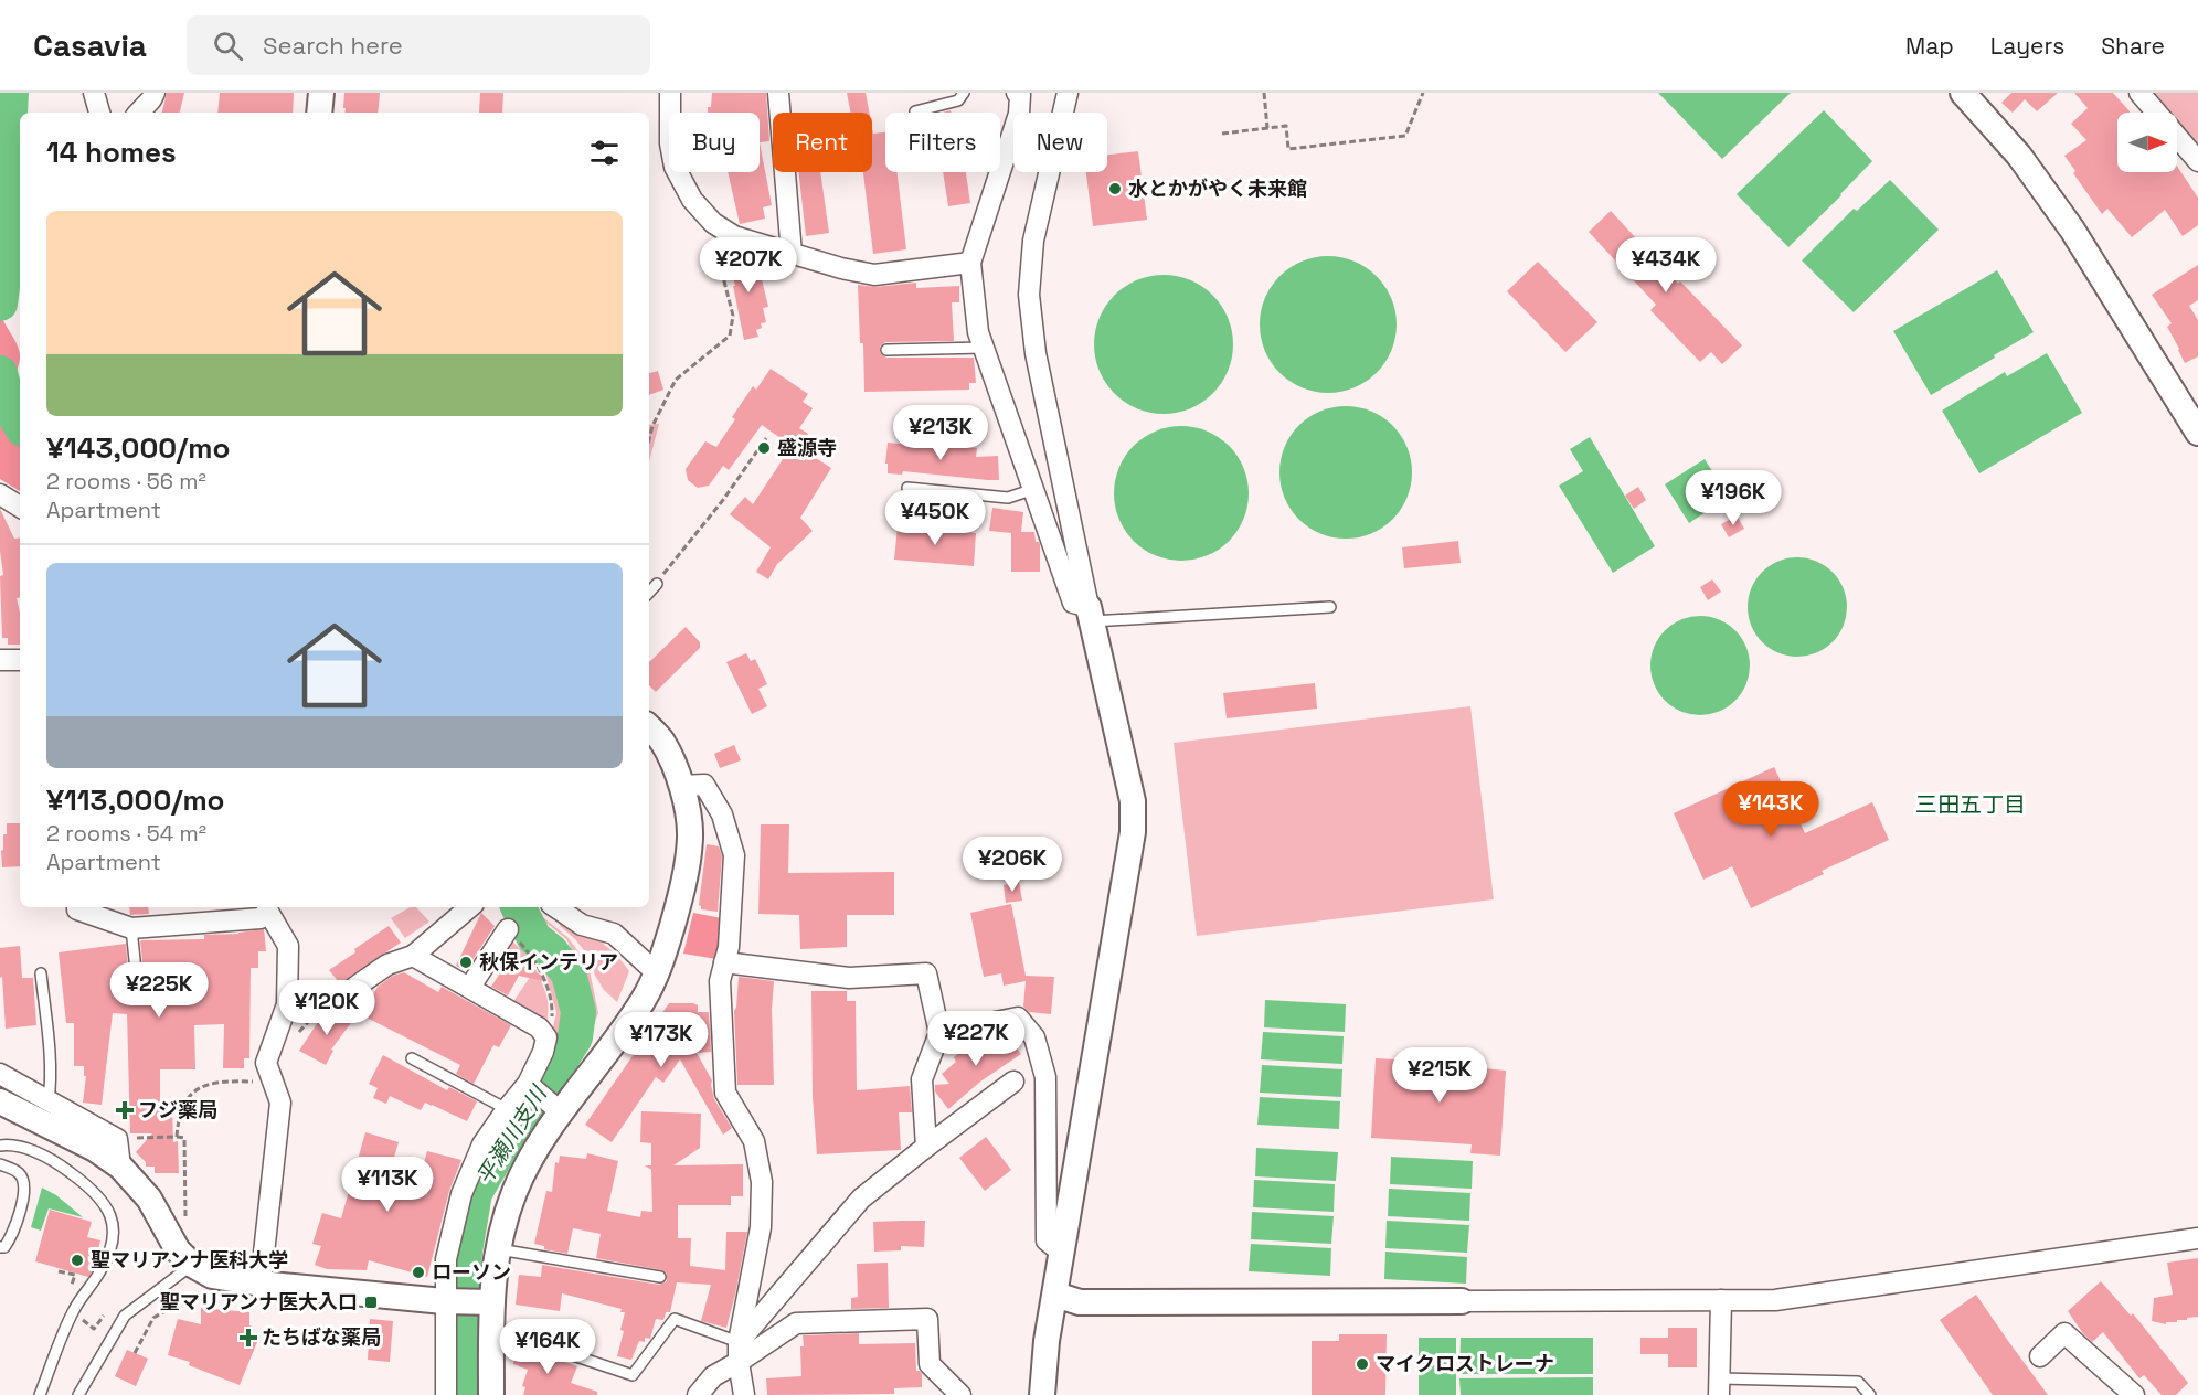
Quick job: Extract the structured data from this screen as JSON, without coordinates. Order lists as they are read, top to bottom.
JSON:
{
  "districts": ["三田五丁目"],
  "water": ["平瀬川支川"],
  "places": {
    "other": [
      "水とかがやく未来館",
      "盛源寺",
      "秋保インテリア",
      "聖マリアンナ医科大学",
      "ローソン",
      "マイクロストレーナ"
    ],
    "health": ["フジ薬局", "たちばな薬局"],
    "transit": ["聖マリアンナ医大入口"]
  },
  "north": "right",
  "page": {
    "header": "Casavia",
    "search": "Search here",
    "nav": ["Map", "Layers", "Share"],
    "chip": [
      "Buy",
      "Rent",
      "Filters",
      "New"
    ],
    "heading": "14 homes",
    "list": [
      {
        "name": "¥143,000/mo",
        "note": "2 rooms · 56 m² · Apartment"
      },
      {
        "name": "¥113,000/mo",
        "note": "2 rooms · 54 m² · Apartment"
      }
    ],
    "price": [
      "¥207K",
      "¥434K",
      "¥213K",
      "¥196K",
      "¥450K",
      "¥143K",
      "¥206K",
      "¥225K",
      "¥120K",
      "¥227K",
      "¥173K",
      "¥215K",
      "¥113K",
      "¥164K"
    ]
  }
}
